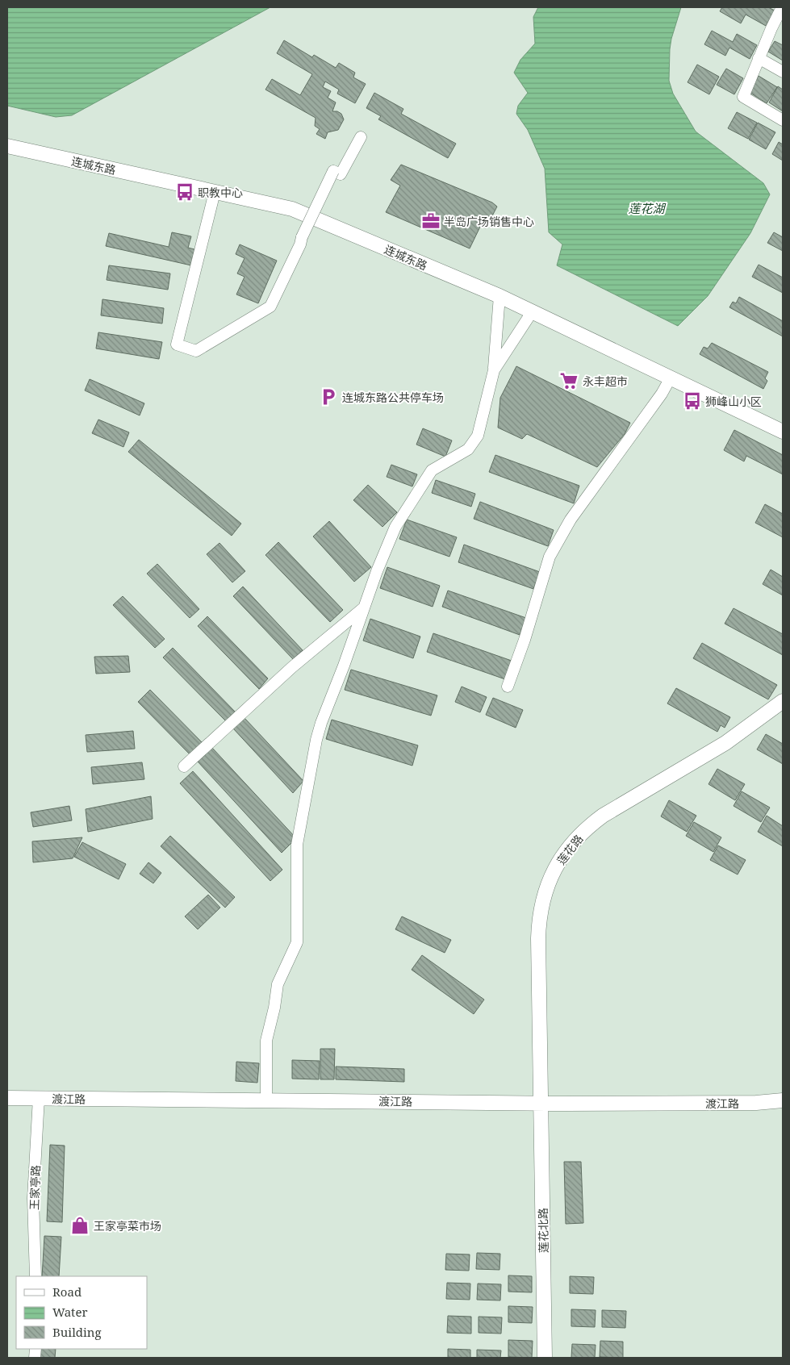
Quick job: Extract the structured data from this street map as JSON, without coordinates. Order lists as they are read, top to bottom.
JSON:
{
  "streets": {
    "main road": [
      "连城东路",
      "莲花路",
      "渡江路",
      "莲花北路"
    ],
    "lane": ["王家亭路"]
  },
  "crossings": [
    ["莲花路", "渡江路"],
    ["莲花路", "莲花北路"],
    ["渡江路", "王家亭路"],
    ["渡江路", "莲花北路"]
  ],
  "water": ["莲花湖"],
  "places": {
    "bus stop": ["职教中心", "狮峰山小区"],
    "office": ["半岛广场销售中心"],
    "supermarket": ["永丰超市"],
    "parking": ["连城东路公共停车场"],
    "shop": ["王家亭菜市场"]
  },
  "legend": ["Road", "Water", "Building"]
}
